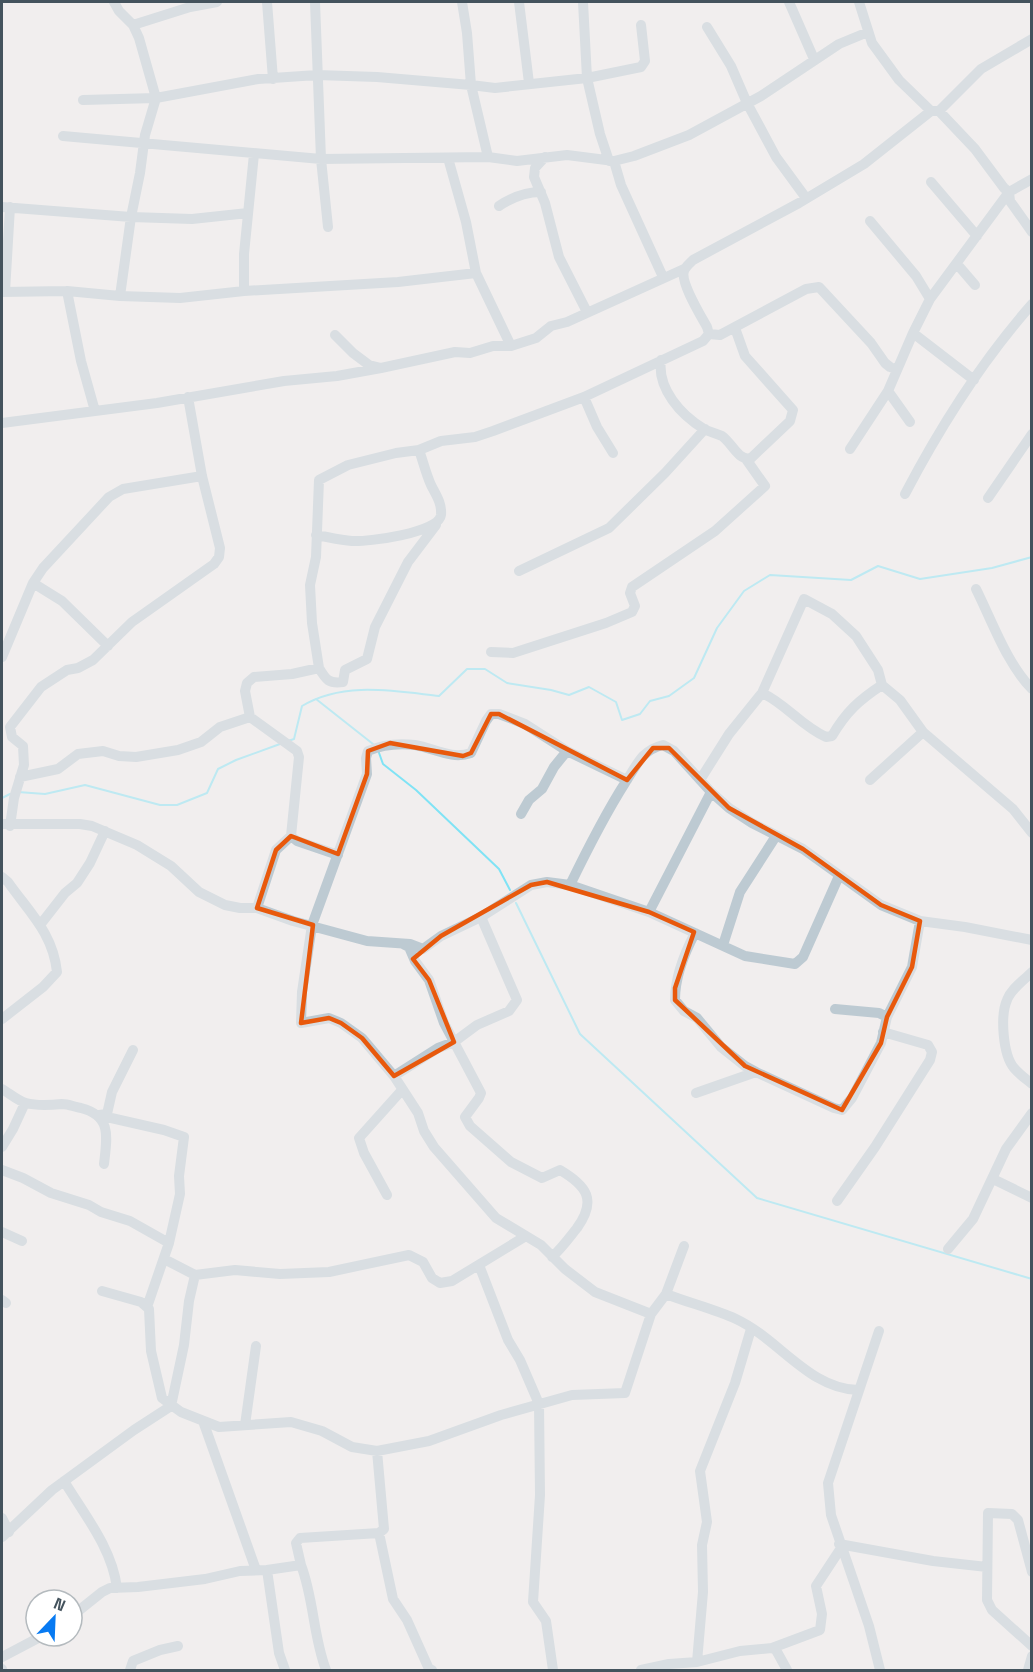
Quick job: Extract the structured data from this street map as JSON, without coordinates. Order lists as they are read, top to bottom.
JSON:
{
  "north": "top right"
}
